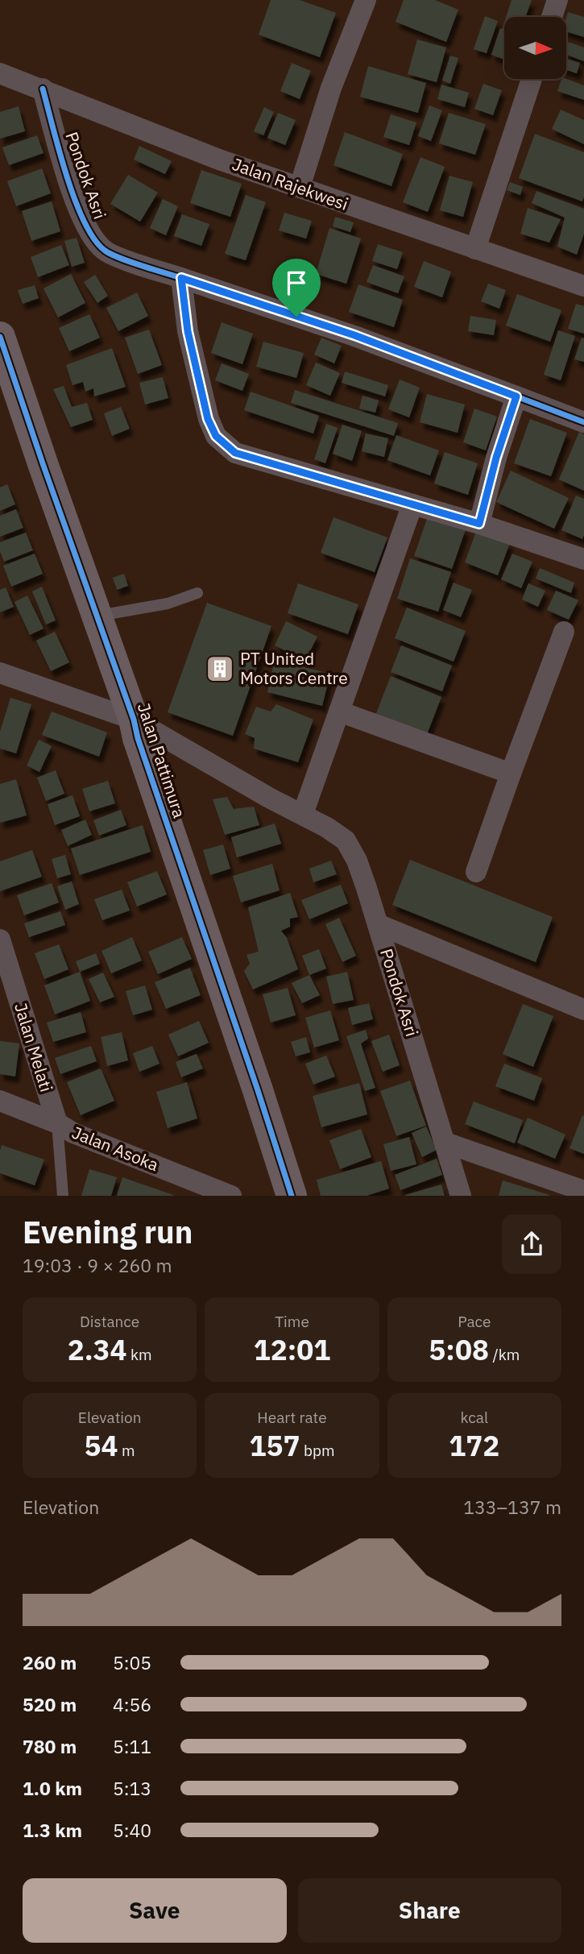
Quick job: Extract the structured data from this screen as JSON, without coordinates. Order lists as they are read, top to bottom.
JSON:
{
  "streets": {
    "street": [
      "Pondok Asri",
      "Jalan Rajekwesi",
      "Jalan Pattimura",
      "Jalan Melati",
      "Jalan Asoka"
    ]
  },
  "crossings": [
    ["Pondok Asri", "Jalan Rajekwesi"],
    ["Pondok Asri", "Jalan Pattimura"],
    ["Jalan Melati", "Jalan Asoka"]
  ],
  "places": {
    "building": ["PT United Motors Centre"]
  },
  "north": "right",
  "page": {
    "heading": ["Evening run", "19:03 · 9 × 260 m"],
    "stats": [
      ["Distance", "2.34 km"],
      ["Time", "12:01"],
      ["Pace", "5:08 /km"],
      ["Elevation", "54 m"],
      ["Heart rate", "157 bpm"],
      ["kcal", "172"]
    ],
    "chart": ["Elevation", "133–137 m"],
    "list": [
      {
        "name": "260 m",
        "note": "5:05"
      },
      {
        "name": "520 m",
        "note": "4:56"
      },
      {
        "name": "780 m",
        "note": "5:11"
      },
      {
        "name": "1.0 km",
        "note": "5:13"
      },
      {
        "name": "1.3 km",
        "note": "5:40"
      }
    ],
    "buttons": ["Save", "Share"]
  }
}
